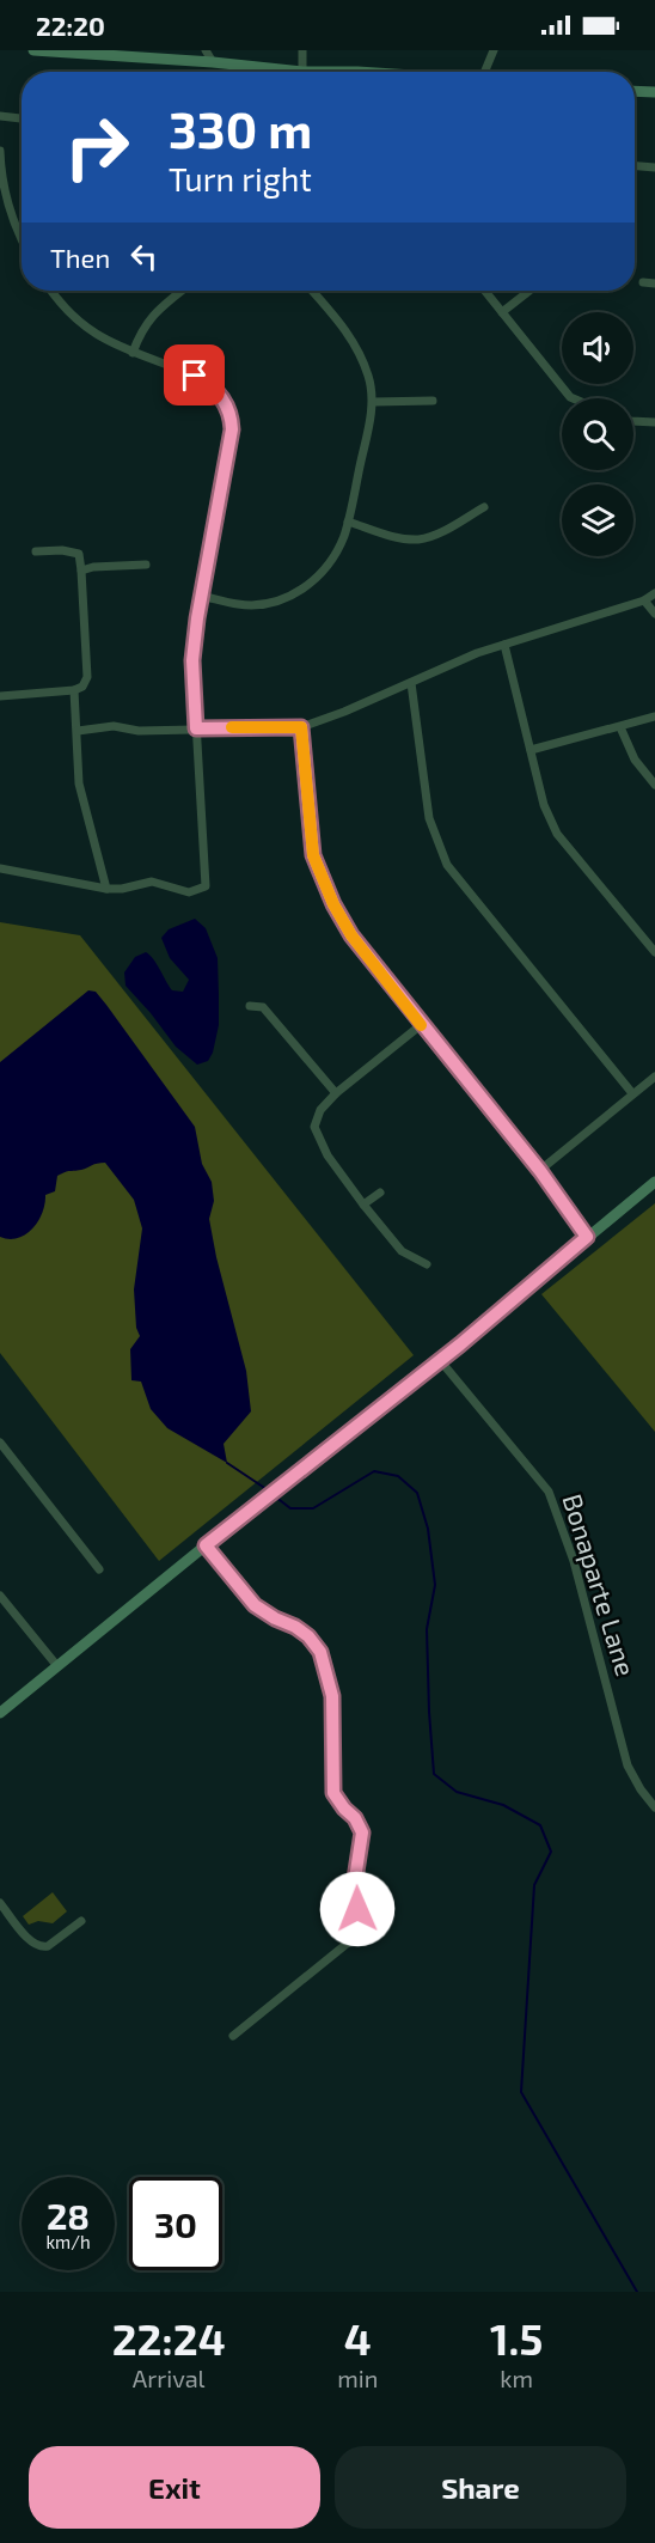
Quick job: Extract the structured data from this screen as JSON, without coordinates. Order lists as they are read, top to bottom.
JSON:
{
  "streets": {
    "street": ["Bonaparte Lane"]
  },
  "page": {
    "status": "22:20",
    "turn": ["330 m", "Turn right"],
    "then": "Then",
    "speed": "28 km/h",
    "limit": "30",
    "eta": [
      "22:24",
      "Arrival",
      "4",
      "min",
      "1.5",
      "km"
    ],
    "buttons": ["Exit", "Share"]
  }
}
